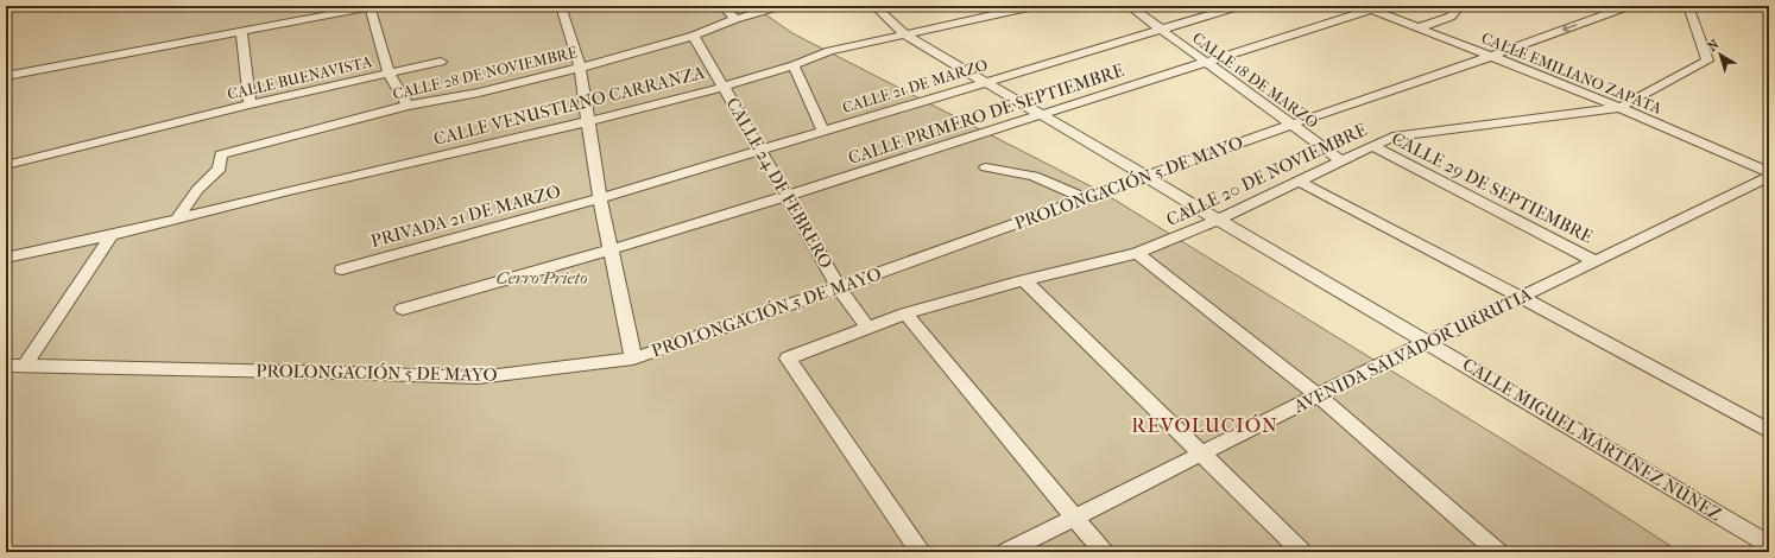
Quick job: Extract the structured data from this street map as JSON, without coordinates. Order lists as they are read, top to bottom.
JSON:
{
  "streets": {
    "street": [
      "CALLE 28 DE NOVIEMBRE",
      "CALLE EMILIANO ZAPATA",
      "CALLE BUENAVISTA",
      "CALLE 18 DE MARZO",
      "CALLE 21 DE MARZO",
      "CALLE VENUSTIANO CARRANZA",
      "CALLE PRIMERO DE SEPTIEMBRE",
      "CALLE 20 DE NOVIEMBRE",
      "CALLE 24 DE FEBRERO",
      "PROLONGACIÓN 5 DE MAYO",
      "CALLE 29 DE SEPTIEMBRE",
      "PRIVADA 21 DE MARZO",
      "AVENIDA SALVADOR URRUTIA",
      "CALLE MIGUEL MARTÍNEZ NÚÑEZ"
    ]
  },
  "crossings": [
    ["CALLE 28 DE NOVIEMBRE", "CALLE VENUSTIANO CARRANZA"],
    ["CALLE 28 DE NOVIEMBRE", "CALLE 24 DE FEBRERO"],
    ["CALLE EMILIANO ZAPATA", "CALLE PRIMERO DE SEPTIEMBRE"],
    ["CALLE EMILIANO ZAPATA", "CALLE 20 DE NOVIEMBRE"],
    ["CALLE EMILIANO ZAPATA", "PROLONGACIÓN 5 DE MAYO"],
    ["CALLE 18 DE MARZO", "CALLE 21 DE MARZO"],
    ["CALLE 18 DE MARZO", "CALLE PRIMERO DE SEPTIEMBRE"],
    ["CALLE 18 DE MARZO", "CALLE 20 DE NOVIEMBRE"],
    ["CALLE 18 DE MARZO", "PROLONGACIÓN 5 DE MAYO"],
    ["CALLE 21 DE MARZO", "CALLE 24 DE FEBRERO"],
    ["CALLE 21 DE MARZO", "PRIVADA 21 DE MARZO"],
    ["CALLE 21 DE MARZO", "CALLE MIGUEL MARTÍNEZ NÚÑEZ"],
    ["CALLE VENUSTIANO CARRANZA", "CALLE 24 DE FEBRERO"],
    ["CALLE VENUSTIANO CARRANZA", "CALLE MIGUEL MARTÍNEZ NÚÑEZ"],
    ["CALLE PRIMERO DE SEPTIEMBRE", "CALLE 24 DE FEBRERO"],
    ["CALLE PRIMERO DE SEPTIEMBRE", "CALLE MIGUEL MARTÍNEZ NÚÑEZ"],
    ["CALLE 20 DE NOVIEMBRE", "CALLE 24 DE FEBRERO"],
    ["CALLE 20 DE NOVIEMBRE", "CALLE 29 DE SEPTIEMBRE"],
    ["CALLE 20 DE NOVIEMBRE", "CALLE MIGUEL MARTÍNEZ NÚÑEZ"],
    ["CALLE 24 DE FEBRERO", "PROLONGACIÓN 5 DE MAYO"],
    ["PROLONGACIÓN 5 DE MAYO", "CALLE MIGUEL MARTÍNEZ NÚÑEZ"],
    ["CALLE 29 DE SEPTIEMBRE", "AVENIDA SALVADOR URRUTIA"],
    ["AVENIDA SALVADOR URRUTIA", "CALLE MIGUEL MARTÍNEZ NÚÑEZ"]
  ],
  "districts": ["REVOLUCIÓN"],
  "parks": ["Cerro Prieto"],
  "north": "top left"
}
